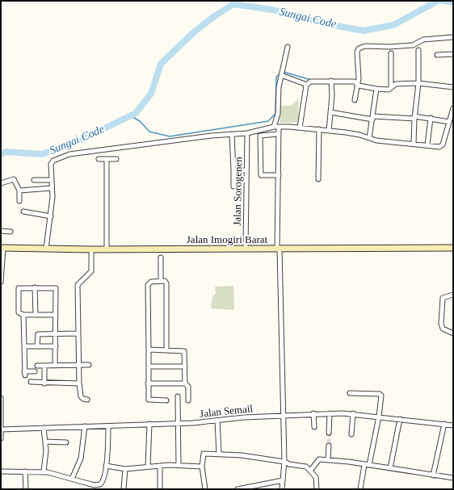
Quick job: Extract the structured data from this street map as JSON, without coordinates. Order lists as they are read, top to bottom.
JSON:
{
  "streets": {
    "main road": ["Jalan Imogiri Barat"],
    "street": ["Jalan Sorogenen", "Jalan Semail"]
  },
  "crossings": [
    ["Jalan Sorogenen", "Jalan Imogiri Barat"]
  ],
  "water": ["Sungai Code"]
}
